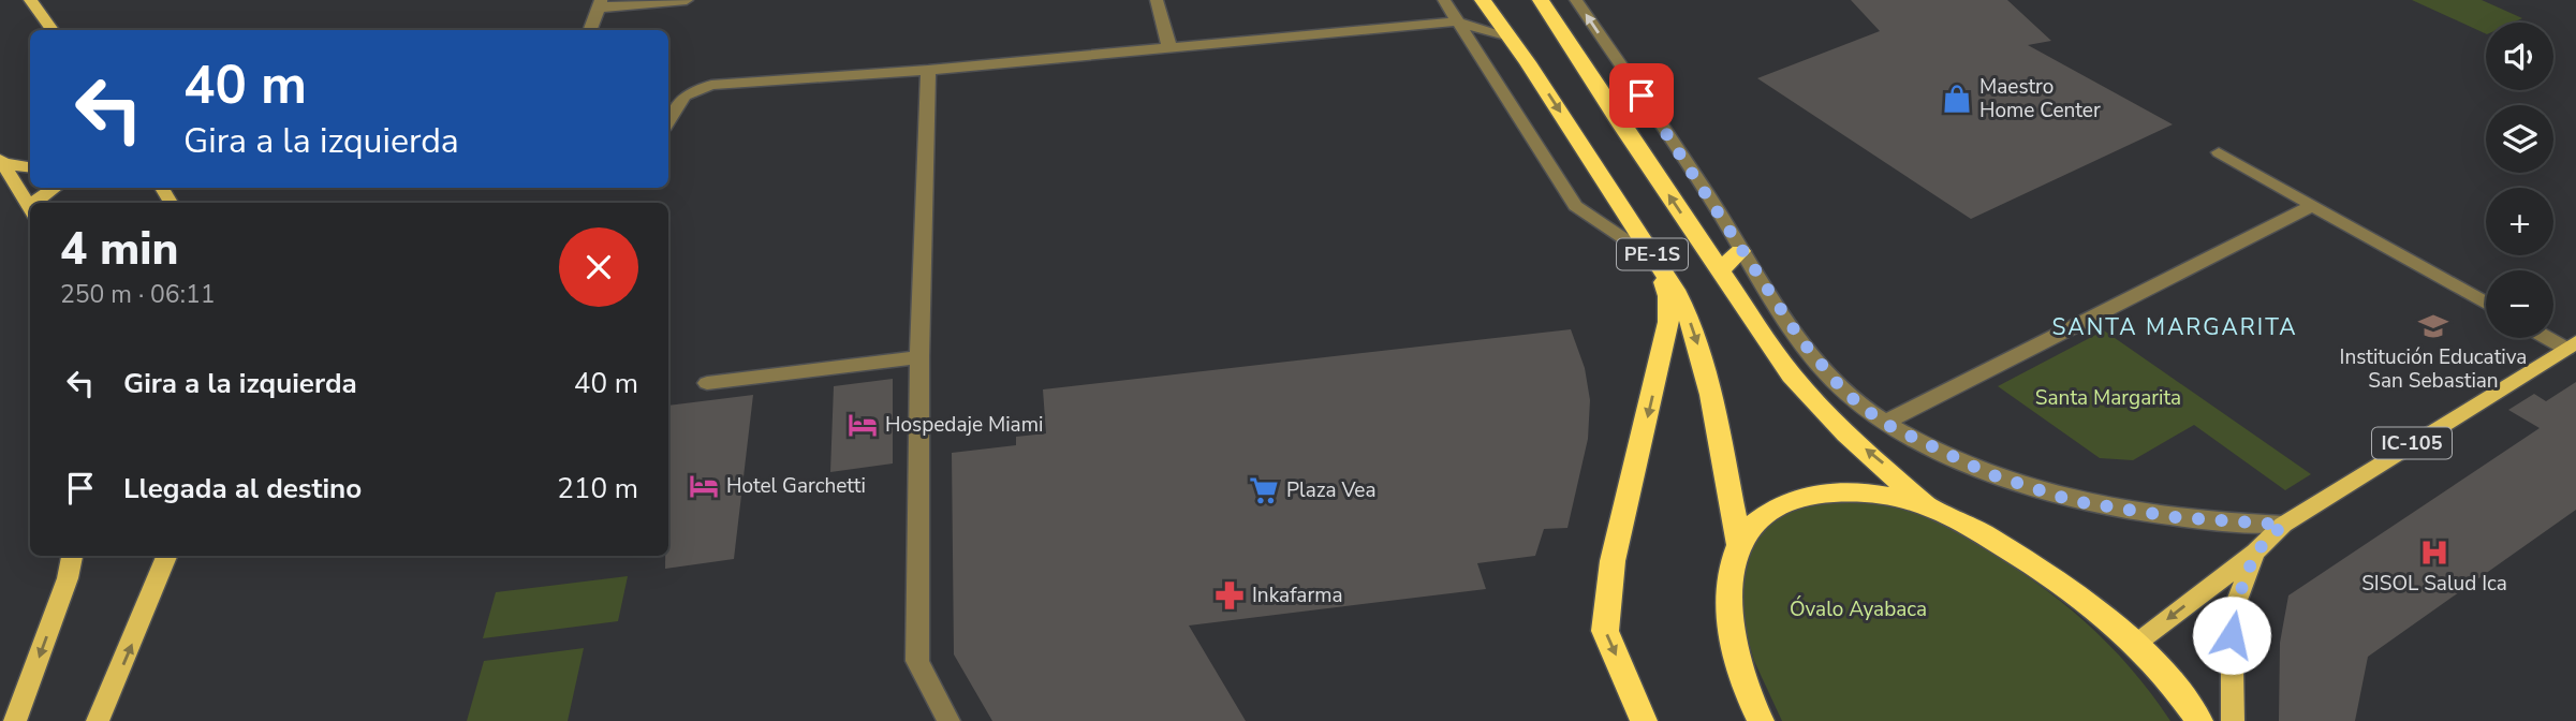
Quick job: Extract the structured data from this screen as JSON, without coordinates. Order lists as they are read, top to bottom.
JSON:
{
  "streets": {
    "highway": ["PE-1S"],
    "main road": ["IC-105"]
  },
  "crossings": [
    ["PE-1S", "IC-105"]
  ],
  "districts": ["SANTA MARGARITA"],
  "parks": ["Santa Margarita", "Óvalo Ayabaca"],
  "places": {
    "shop": ["Maestro Home Center"],
    "school or university": ["Institución Educativa San Sebastian"],
    "hotel": ["Hospedaje Miami", "Hotel Garchetti"],
    "supermarket": ["Plaza Vea"],
    "hospital": ["SISOL Salud Ica"],
    "pharmacy": ["Inkafarma"]
  },
  "page": {
    "map_buttons": ["+", "−"],
    "turn": ["40 m", "Gira a la izquierda"],
    "heading": ["4 min", "250 m · 06:11"],
    "list": [
      {
        "name": "Gira a la izquierda",
        "value": "40 m"
      },
      {
        "name": "Llegada al destino",
        "value": "210 m"
      }
    ]
  }
}
